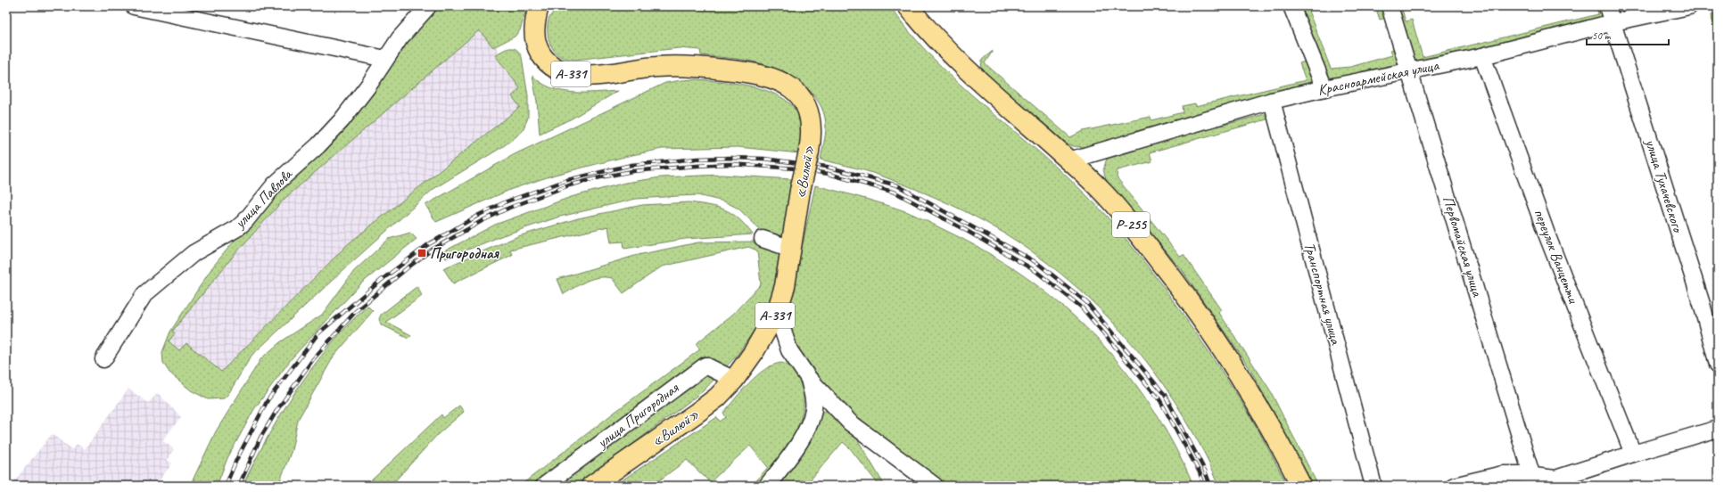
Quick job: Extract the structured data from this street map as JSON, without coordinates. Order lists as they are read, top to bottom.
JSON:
{
  "streets": {
    "highway": ["А-331", "«Вилюй»", "Р-255"],
    "street": [
      "Красноармейская улица",
      "улица Тухачевского",
      "улица Павлова",
      "Первомайская улица",
      "переулок Ванцетти",
      "Транспортная улица",
      "улица Пригородная"
    ]
  },
  "crossings": [
    ["Красноармейская улица", "улица Тухачевского"],
    ["Красноармейская улица", "Р-255"],
    ["Красноармейская улица", "Первомайская улица"],
    ["Красноармейская улица", "переулок Ванцетти"],
    ["Красноармейская улица", "Транспортная улица"],
    ["«Вилюй»", "улица Пригородная"]
  ],
  "places": {
    "transit": ["Пригородная"]
  },
  "scale_bar": "50 m"
}
